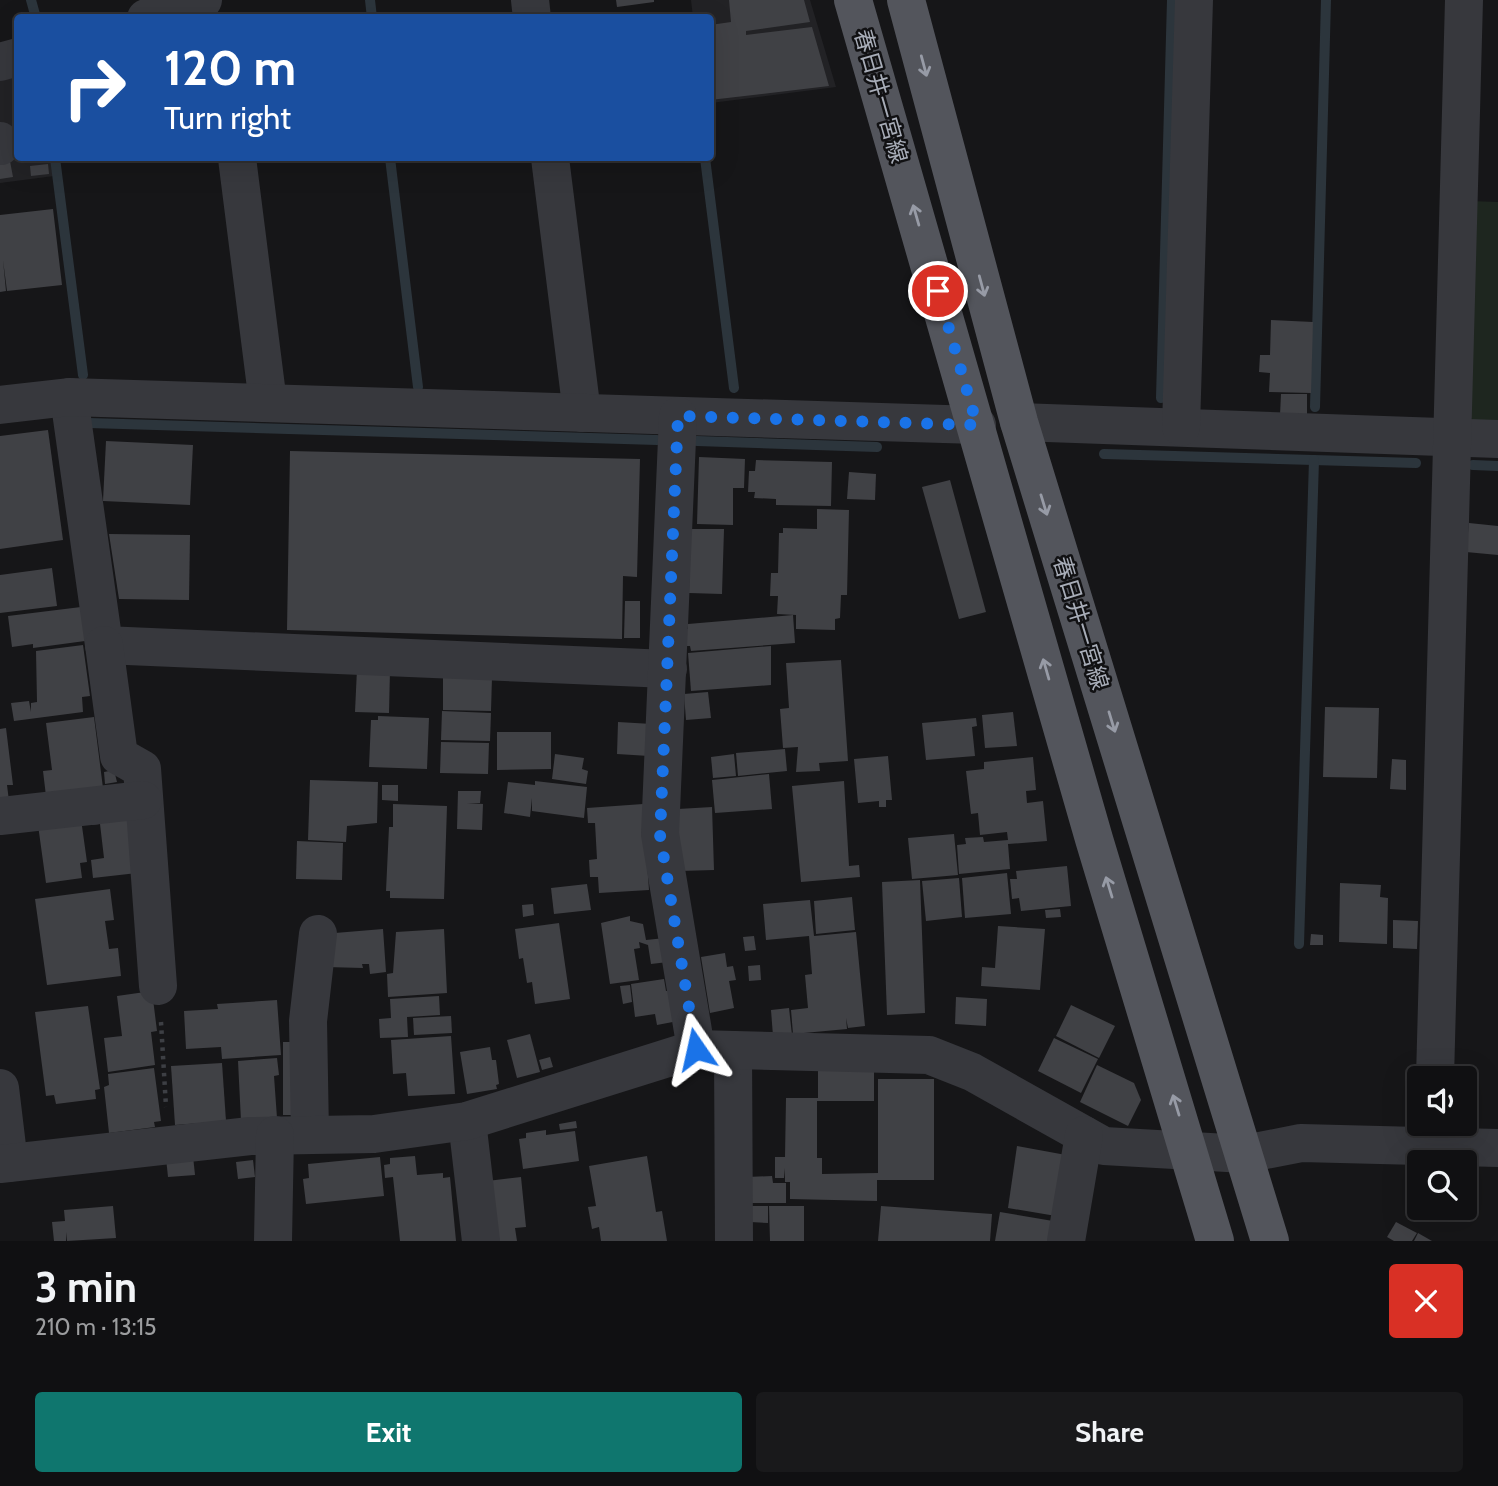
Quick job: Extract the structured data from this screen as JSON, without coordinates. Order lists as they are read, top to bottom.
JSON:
{
  "streets": {
    "main road": ["春日井一宮線"]
  },
  "page": {
    "turn": ["120 m", "Turn right"],
    "heading": ["3 min", "210 m · 13:15"],
    "buttons": ["Exit", "Share"]
  }
}
